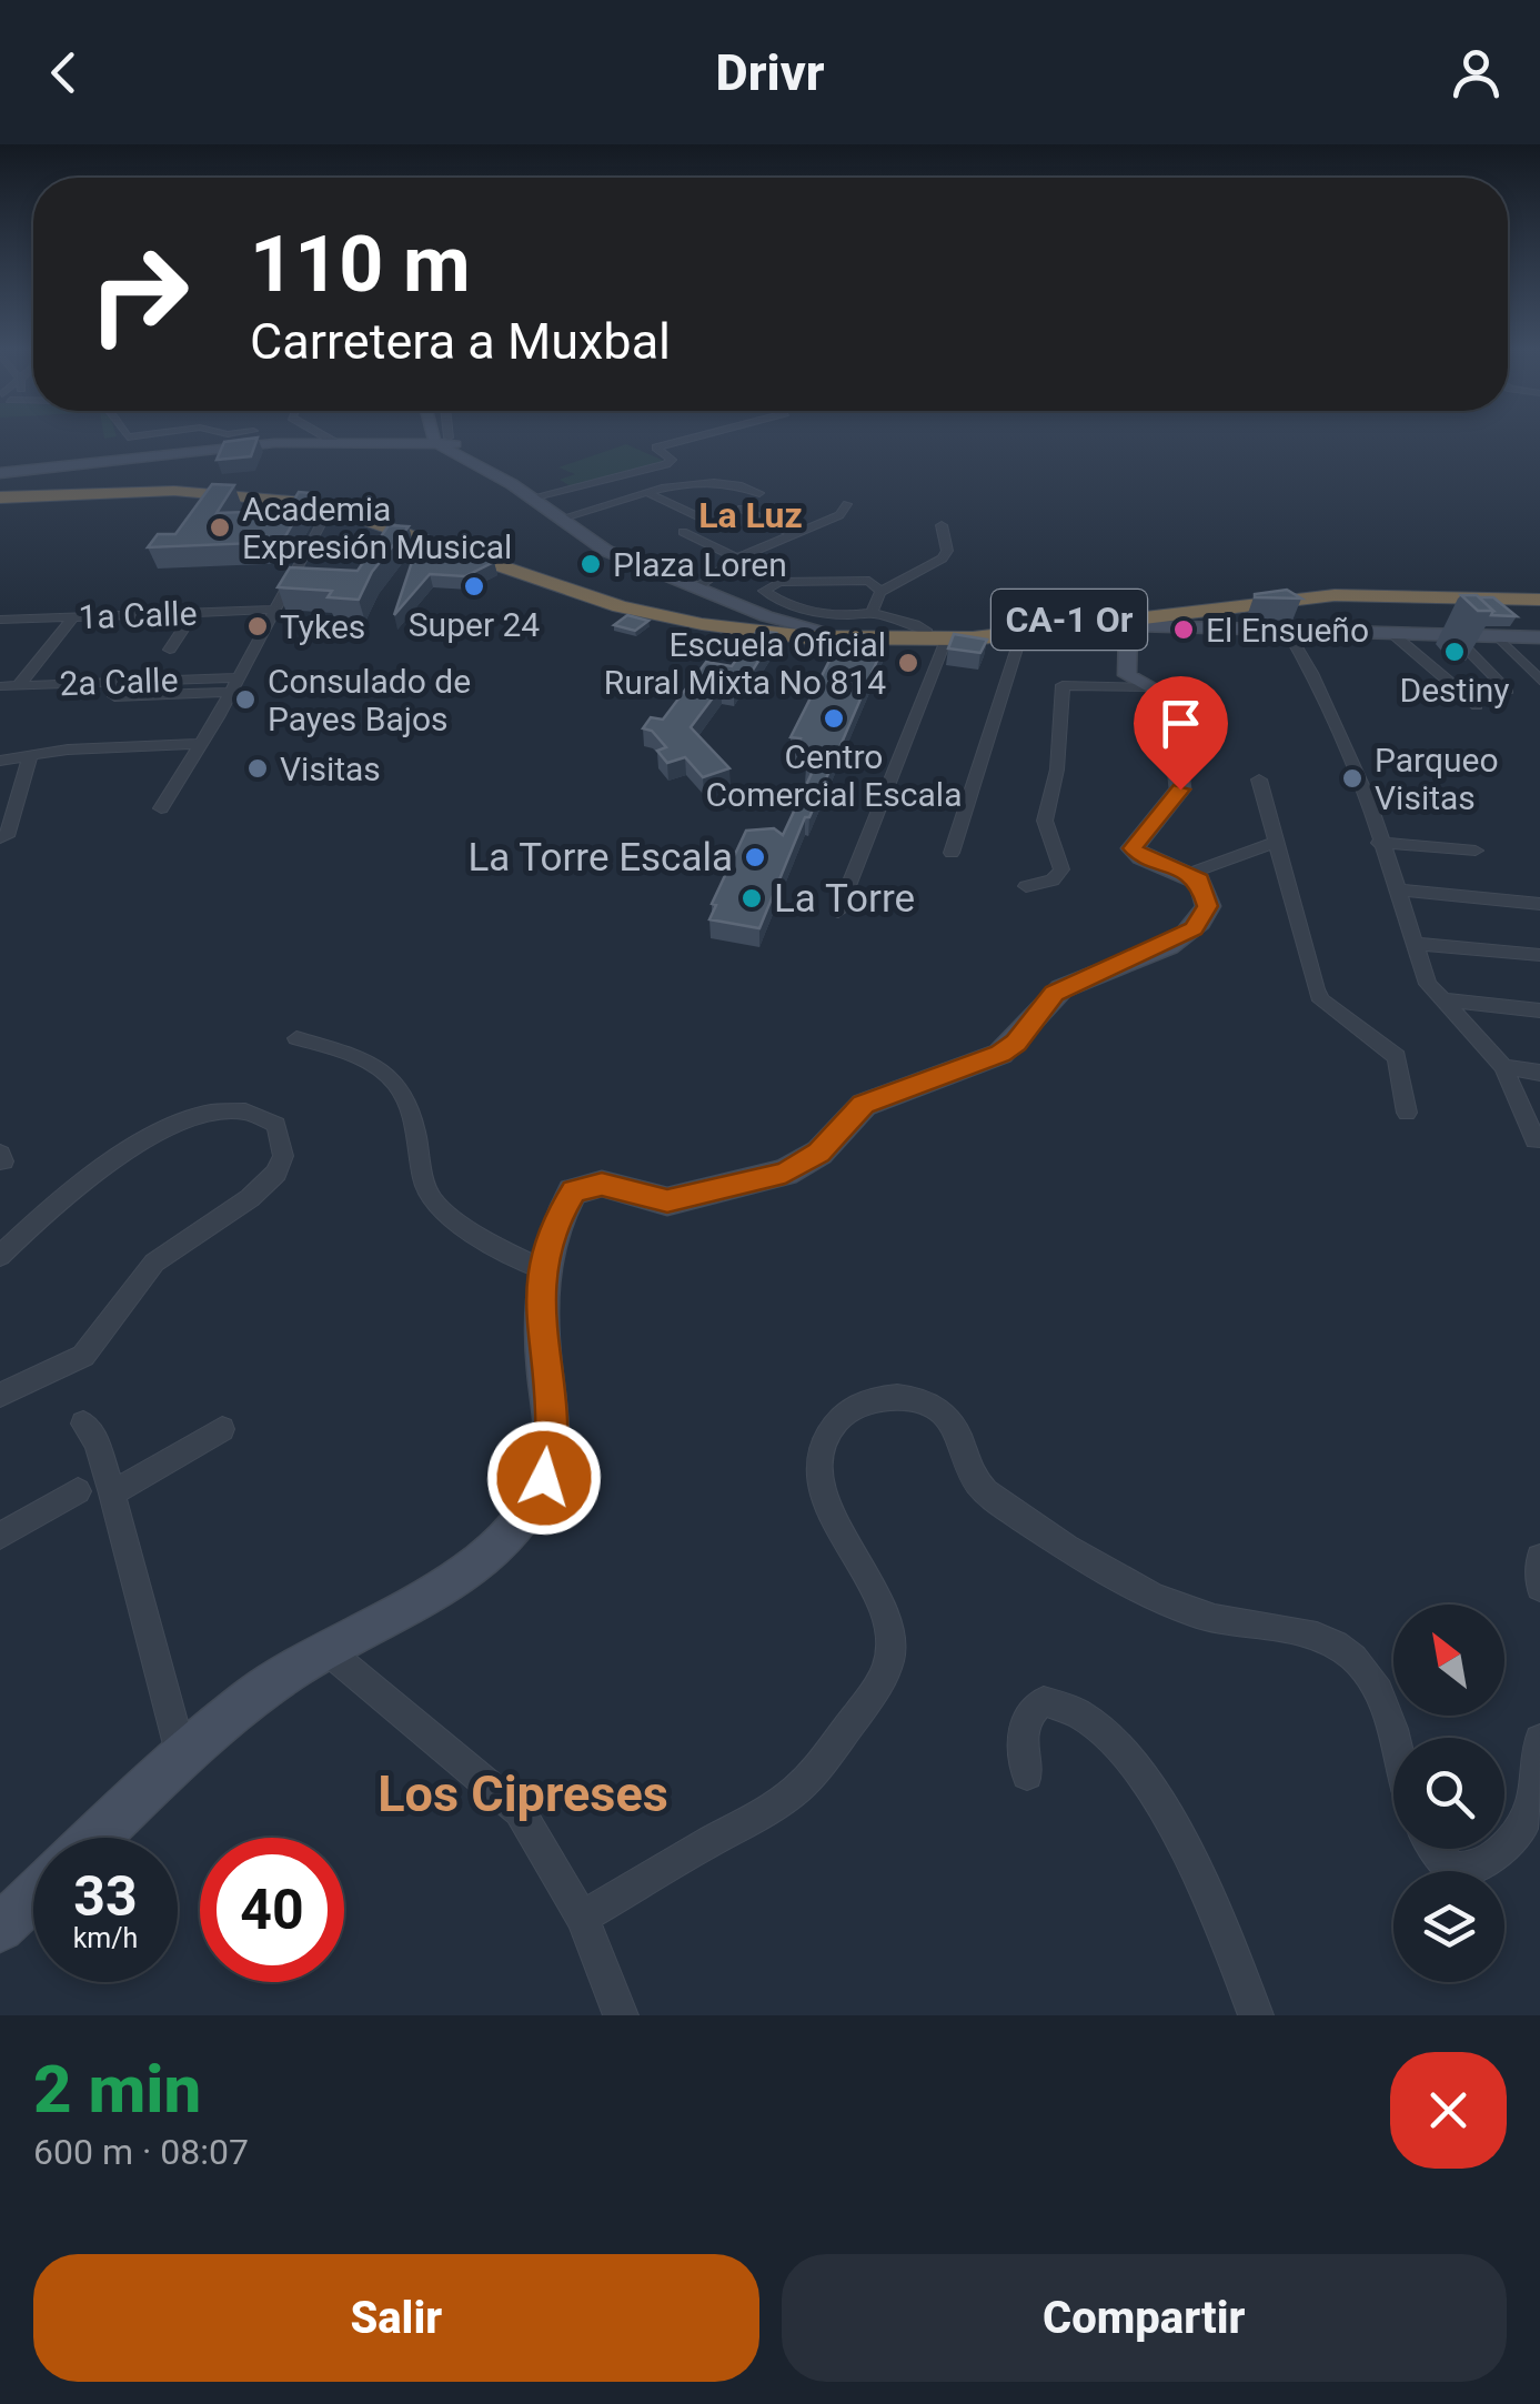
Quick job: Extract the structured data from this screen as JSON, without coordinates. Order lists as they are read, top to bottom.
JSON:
{
  "streets": {
    "highway": ["CA-1 Or"],
    "street": ["1a Calle", "2a Calle"]
  },
  "districts": ["La Luz", "Los Cipreses"],
  "places": [
    "Academia Expresión Musical",
    "Plaza Loren",
    "Super 24",
    "Tykes",
    "El Ensueño",
    "Destiny",
    "Escuela Oficial Rural Mixta No 814",
    "Consulado de Payes Bajos",
    "Centro Comercial Escala",
    "Visitas",
    "Parqueo Visitas",
    "La Torre Escala",
    "La Torre"
  ],
  "north": "top left",
  "page": {
    "header": "Drivr",
    "turn": ["110 m", "Carretera a Muxbal"],
    "speed": "33 km/h",
    "limit": "40",
    "heading": ["2 min", "600 m · 08:07"],
    "buttons": ["Salir", "Compartir"]
  }
}
